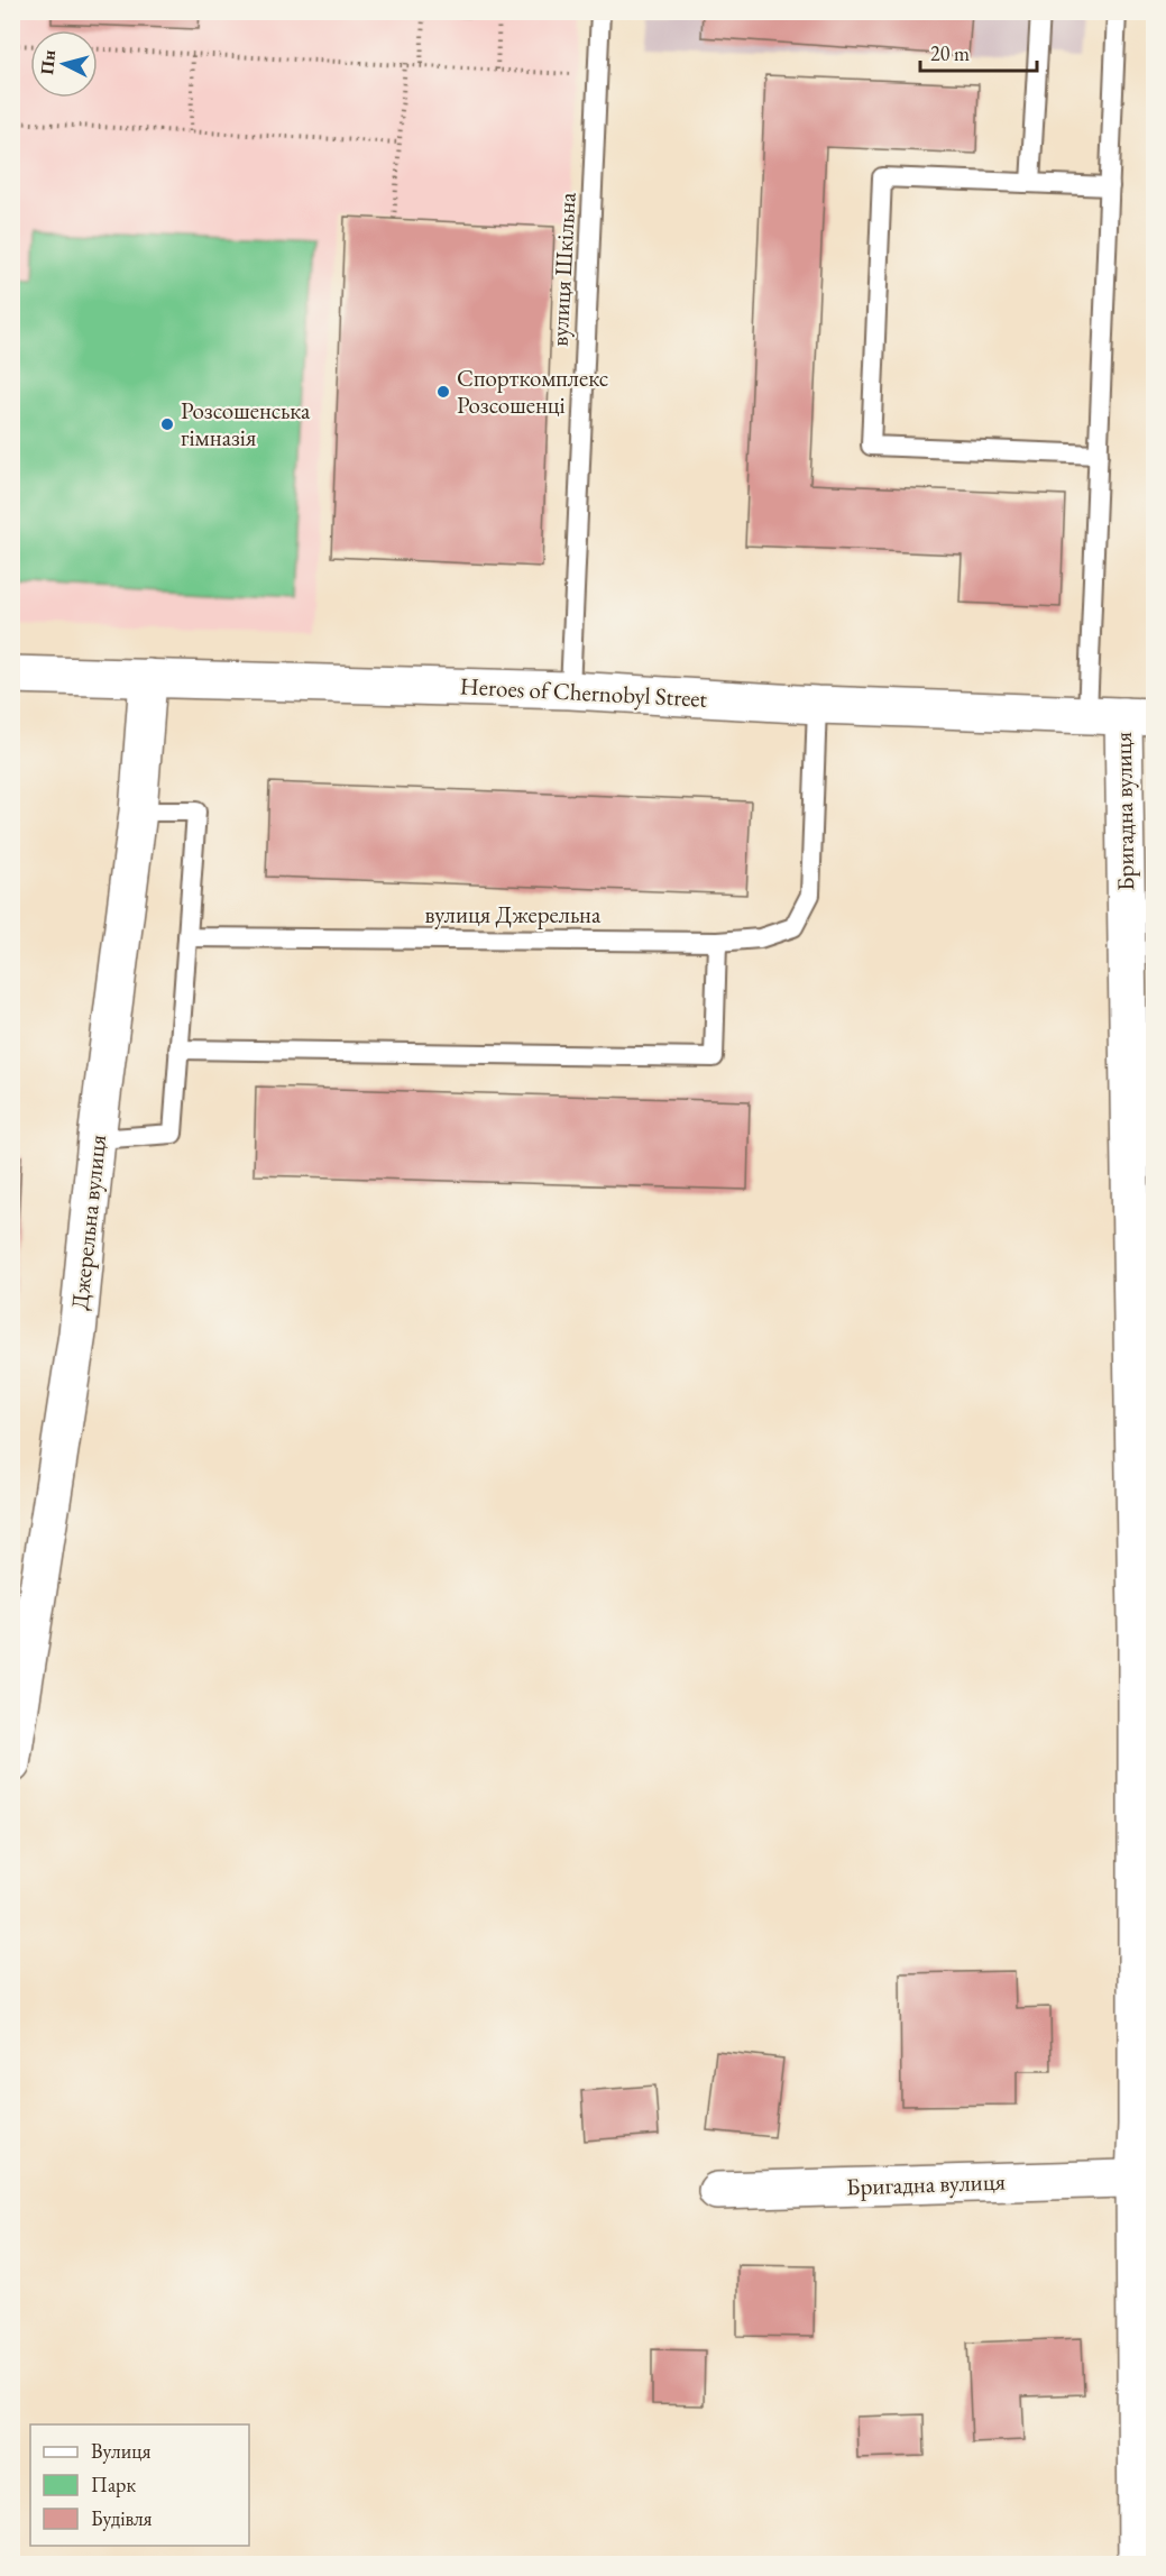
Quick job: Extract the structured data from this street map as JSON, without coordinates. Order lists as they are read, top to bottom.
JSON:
{
  "streets": {
    "street": ["Heroes of Chernobyl Street", "Бригадна вулиця", "Джерельна вулиця"],
    "lane": ["вулиця Шкільна", "вулиця Джерельна"]
  },
  "crossings": [
    ["вулиця Шкільна", "Heroes of Chernobyl Street"],
    ["Heroes of Chernobyl Street", "Бригадна вулиця"],
    ["Heroes of Chernobyl Street", "вулиця Джерельна"],
    ["Heroes of Chernobyl Street", "Джерельна вулиця"]
  ],
  "places": ["Спорткомплекс Розсошенці", "Розсошенська гімназія"],
  "legend": ["Вулиця", "Парк", "Будівля"],
  "scale_bar": "20 m",
  "north": "left"
}
